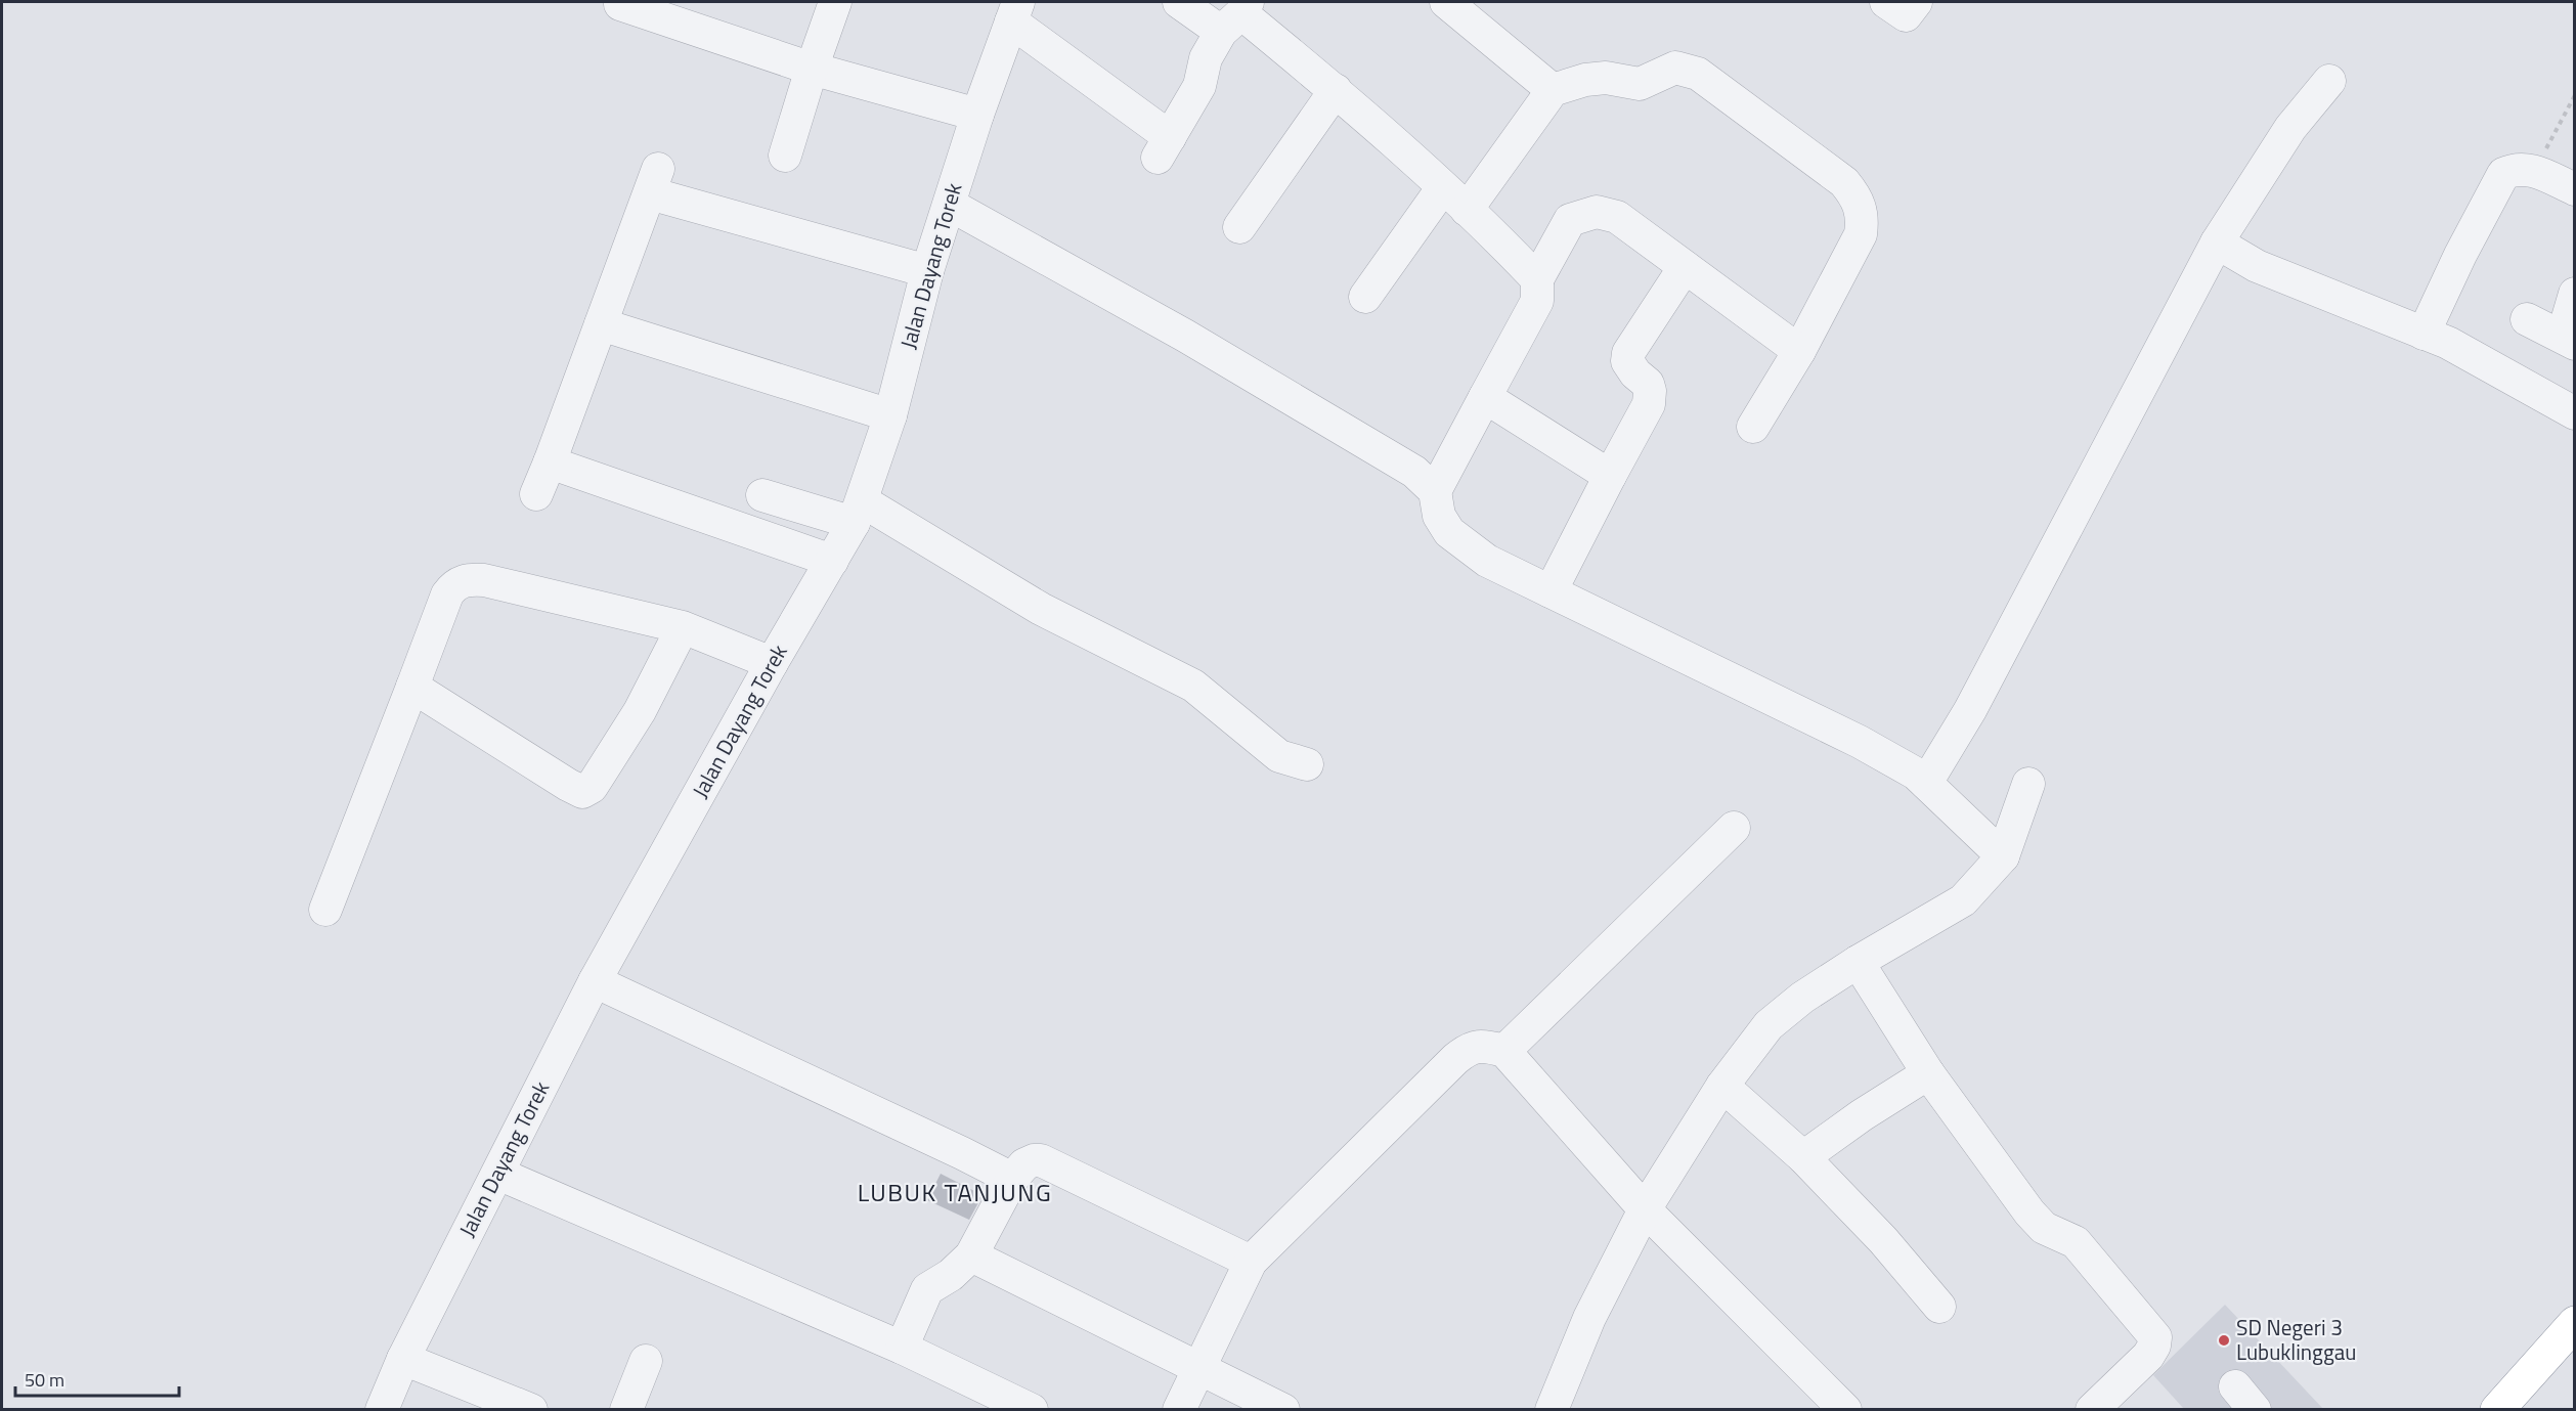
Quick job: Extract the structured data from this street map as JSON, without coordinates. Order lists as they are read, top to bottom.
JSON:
{
  "streets": {
    "street": ["Jalan Dayang Torek"]
  },
  "districts": ["LUBUK TANJUNG"],
  "places": ["SD Negeri 3 Lubuklinggau"],
  "scale_bar": "50 m"
}
